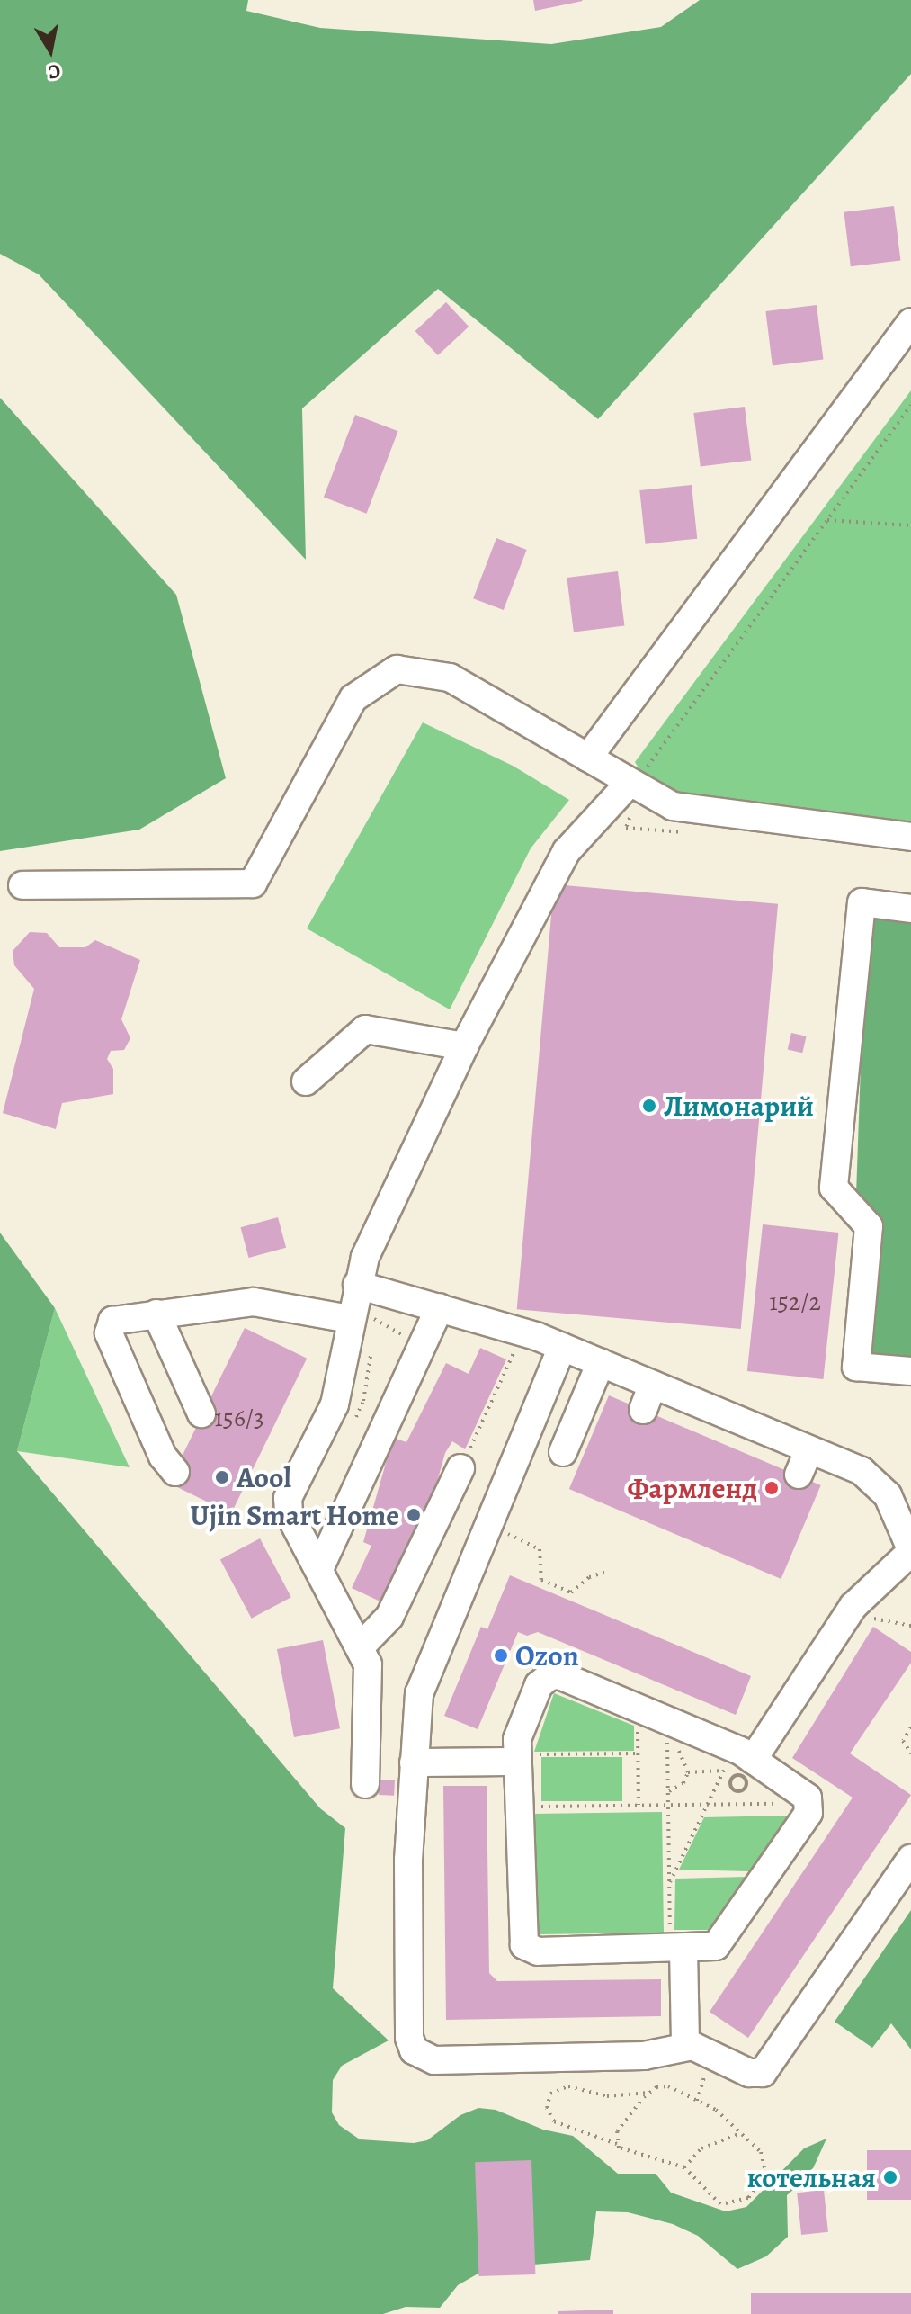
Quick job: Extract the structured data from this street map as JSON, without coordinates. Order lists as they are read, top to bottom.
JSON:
{
  "places": [
    "Лимонарий",
    "Aool",
    "Фармленд",
    "Ujin Smart Home",
    "Ozon",
    "котельная"
  ],
  "house_numbers": ["152/2", "156/3"],
  "north": "bottom"
}
